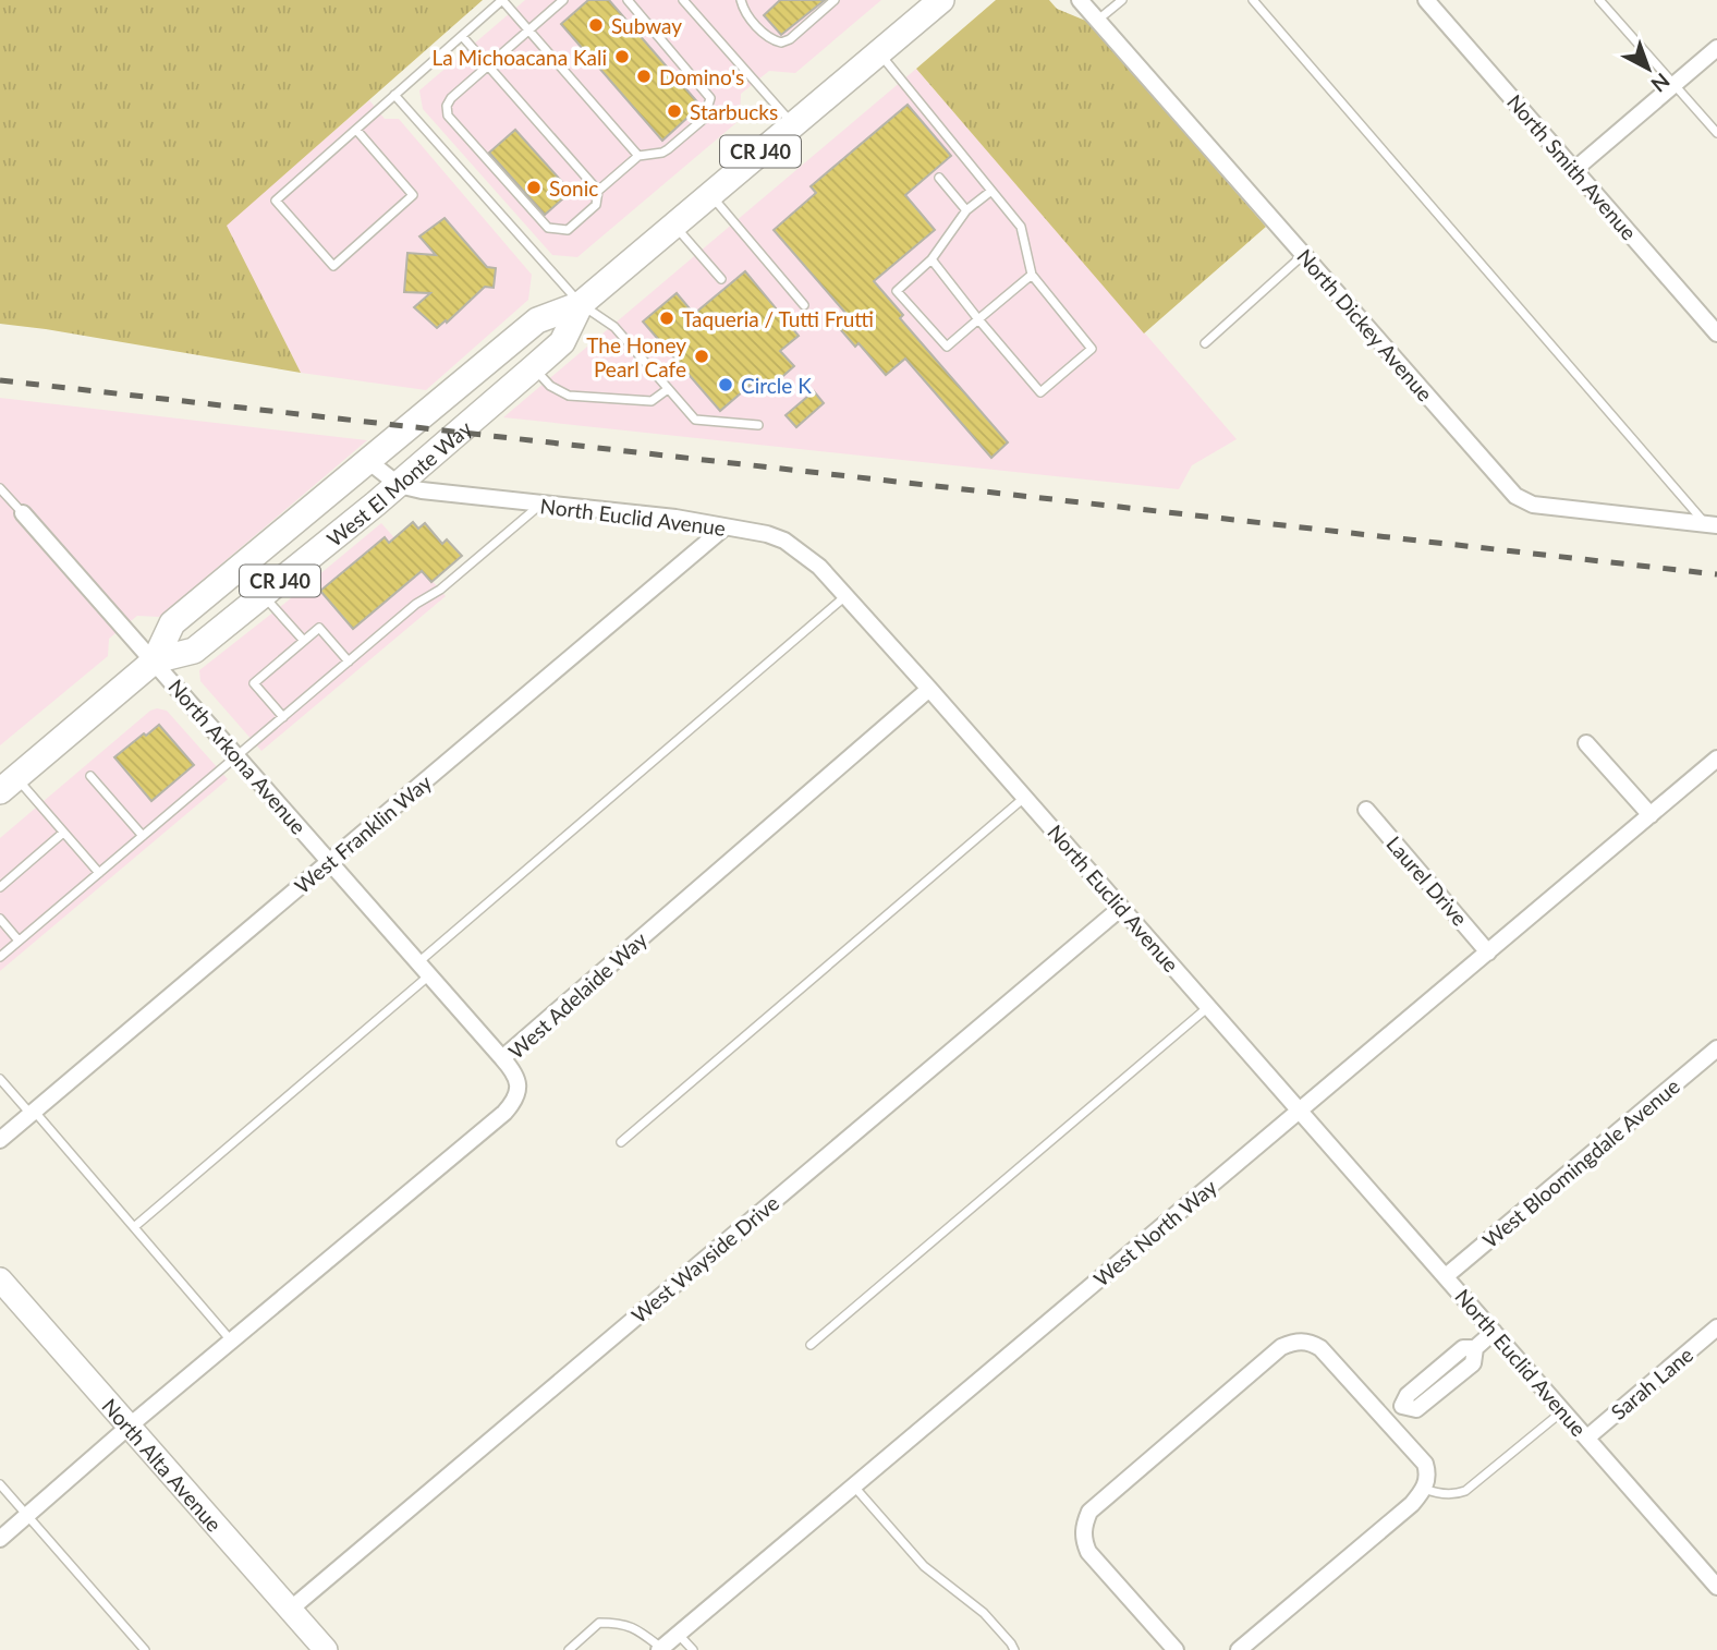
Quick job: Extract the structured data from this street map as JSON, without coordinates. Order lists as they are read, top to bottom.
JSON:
{
  "streets": {
    "main road": ["CR J40", "West El Monte Way", "North Alta Avenue"],
    "street": [
      "North Smith Avenue",
      "North Dickey Avenue",
      "North Euclid Avenue",
      "North Arkona Avenue",
      "West Franklin Way",
      "Laurel Drive",
      "West Adelaide Way",
      "West Bloomingdale Avenue",
      "West North Way",
      "West Wayside Drive",
      "Sarah Lane"
    ]
  },
  "crossings": [
    ["West El Monte Way", "North Euclid Avenue"],
    ["West El Monte Way", "North Arkona Avenue"],
    ["North Euclid Avenue", "West Franklin Way"],
    ["North Euclid Avenue", "West Adelaide Way"],
    ["North Euclid Avenue", "West Bloomingdale Avenue"],
    ["North Euclid Avenue", "West North Way"],
    ["North Euclid Avenue", "West Wayside Drive"],
    ["North Euclid Avenue", "Sarah Lane"],
    ["North Arkona Avenue", "West Franklin Way"],
    ["North Arkona Avenue", "West Adelaide Way"],
    ["Laurel Drive", "West North Way"],
    ["West Adelaide Way", "North Alta Avenue"],
    ["West Wayside Drive", "North Alta Avenue"]
  ],
  "places": [
    "Subway",
    "La Michoacana Kali",
    "Domino's",
    "Starbucks",
    "Sonic",
    "Taqueria / Tutti Frutti",
    "The Honey Pearl Cafe",
    "Circle K"
  ],
  "north": "bottom right"
}
